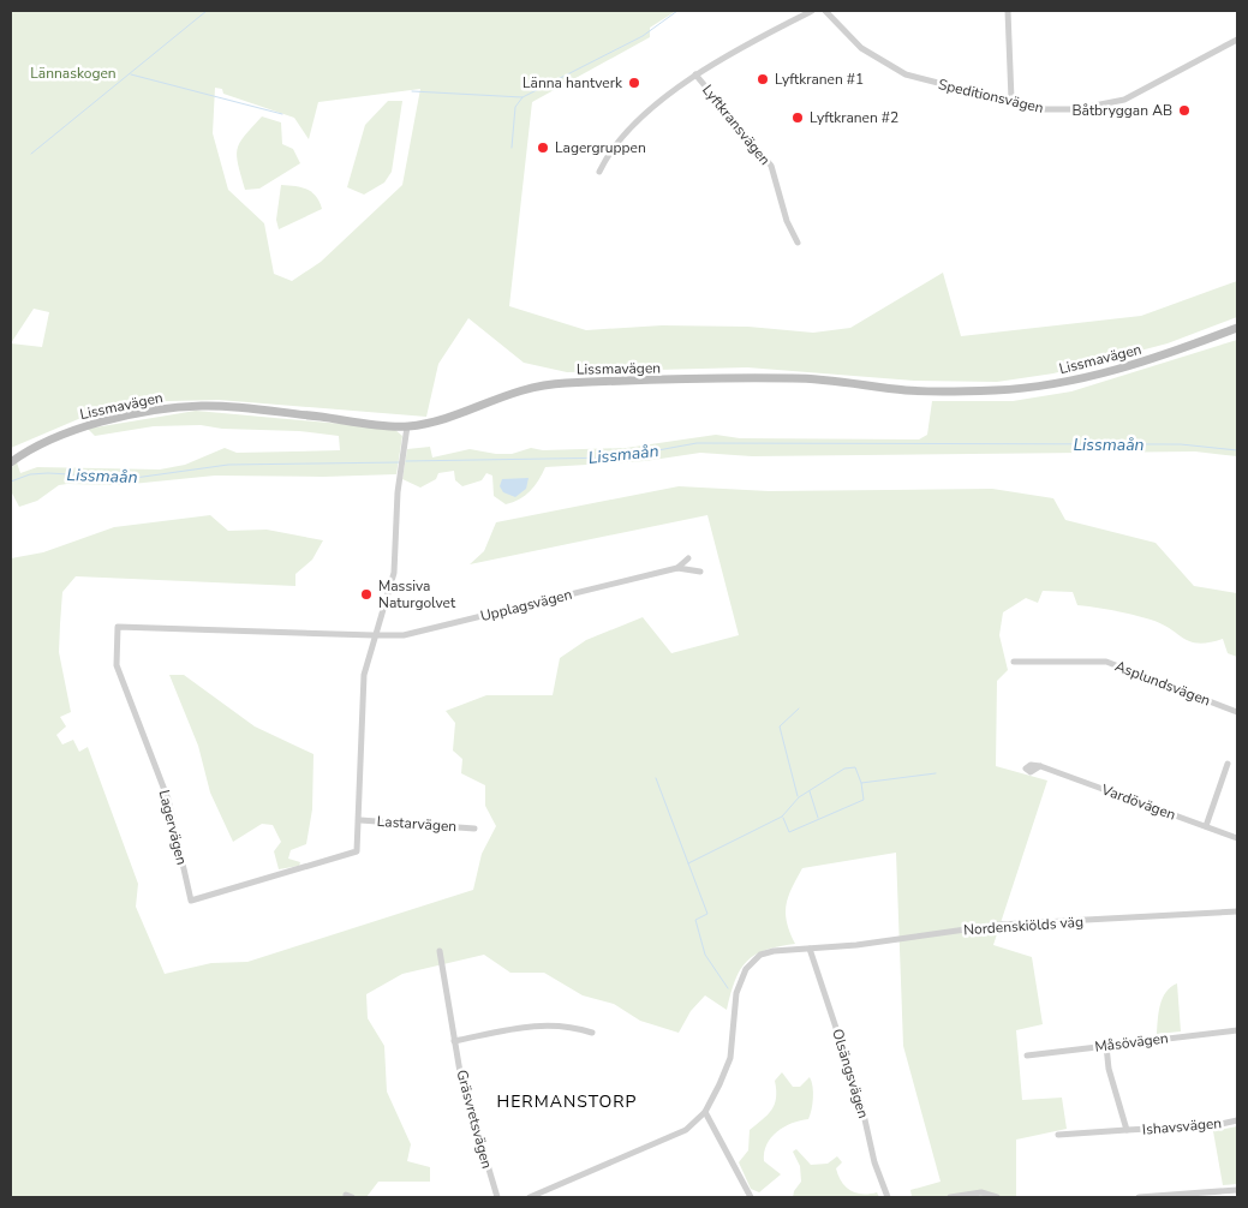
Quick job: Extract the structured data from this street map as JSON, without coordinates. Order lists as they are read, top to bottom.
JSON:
{
  "streets": {
    "street": [
      "Speditionsvägen",
      "Lyftkransvägen",
      "Lissmavägen",
      "Upplagsvägen",
      "Asplundsvägen",
      "Vardövägen",
      "Lastarvägen",
      "Lagervägen",
      "Nordenskiölds väg",
      "Måsövägen",
      "Olsängsvägen",
      "Gräsvretsvägen",
      "Ishavsvägen"
    ]
  },
  "crossings": [
    ["Lissmavägen", "Lagervägen"],
    ["Upplagsvägen", "Lagervägen"],
    ["Lastarvägen", "Lagervägen"],
    ["Nordenskiölds väg", "Olsängsvägen"],
    ["Måsövägen", "Ishavsvägen"]
  ],
  "districts": ["HERMANSTORP"],
  "water": ["Lissmaån"],
  "parks": ["Lännaskogen"],
  "places": [
    "Lyftkranen #1",
    "Länna hantverk",
    "Båtbryggan AB",
    "Lyftkranen #2",
    "Lagergruppen",
    "Massiva Naturgolvet"
  ]
}
